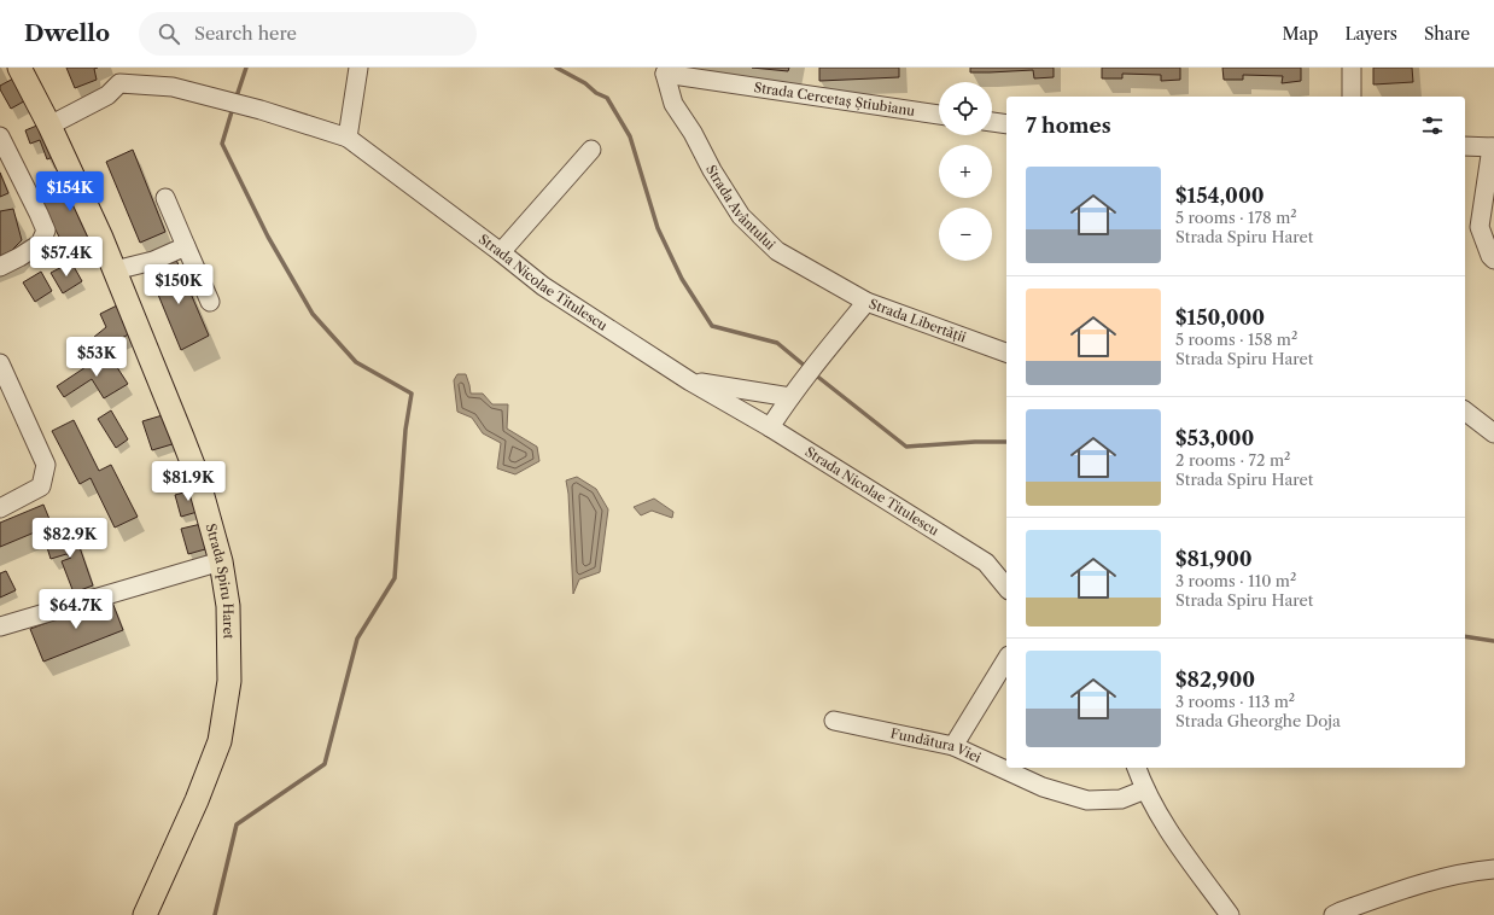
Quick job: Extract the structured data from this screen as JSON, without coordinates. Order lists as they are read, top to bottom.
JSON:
{
  "streets": {
    "main road": ["Strada Spiru Haret"],
    "street": [
      "Strada Cercetaș Știubianu",
      "Strada Avântului",
      "Strada Nicolae Titulescu",
      "Strada Libertății",
      "Fundătura Viei"
    ]
  },
  "crossings": [
    ["Strada Cercetaș Știubianu", "Strada Avântului"],
    ["Strada Avântului", "Strada Libertății"],
    ["Strada Nicolae Titulescu", "Strada Libertății"],
    ["Strada Nicolae Titulescu", "Strada Spiru Haret"]
  ],
  "page": {
    "header": "Dwello",
    "search": "Search here",
    "nav": ["Map", "Layers", "Share"],
    "map_buttons": ["+", "−"],
    "heading": "7 homes",
    "list": [
      {
        "name": "$154,000",
        "note": "5 rooms · 178 m² · Strada Spiru Haret"
      },
      {
        "name": "$150,000",
        "note": "5 rooms · 158 m² · Strada Spiru Haret"
      },
      {
        "name": "$53,000",
        "note": "2 rooms · 72 m² · Strada Spiru Haret"
      },
      {
        "name": "$81,900",
        "note": "3 rooms · 110 m² · Strada Spiru Haret"
      },
      {
        "name": "$82,900",
        "note": "3 rooms · 113 m² · Strada Gheorghe Doja"
      }
    ],
    "price": [
      "$154K",
      "$57.4K",
      "$150K",
      "$53K",
      "$81.9K",
      "$82.9K",
      "$64.7K"
    ]
  }
}
